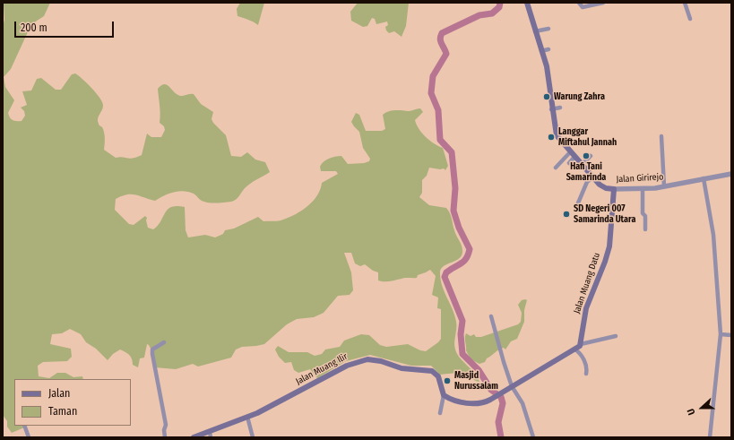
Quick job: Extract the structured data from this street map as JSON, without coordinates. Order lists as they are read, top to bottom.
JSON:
{
  "streets": {
    "main road": ["Jalan Girirejo", "Jalan Muang Datu", "Jalan Muang Ilir"]
  },
  "crossings": [
    ["Jalan Girirejo", "Jalan Muang Datu"]
  ],
  "places": [
    "Warung Zahra",
    "Langgar Miftahul Jannah",
    "Hafi Tani Samarinda",
    "SD Negeri 007 Samarinda Utara",
    "Masjid Nurussalam"
  ],
  "legend": ["Jalan", "Taman"],
  "scale_bar": "200 m",
  "north": "left"
}
